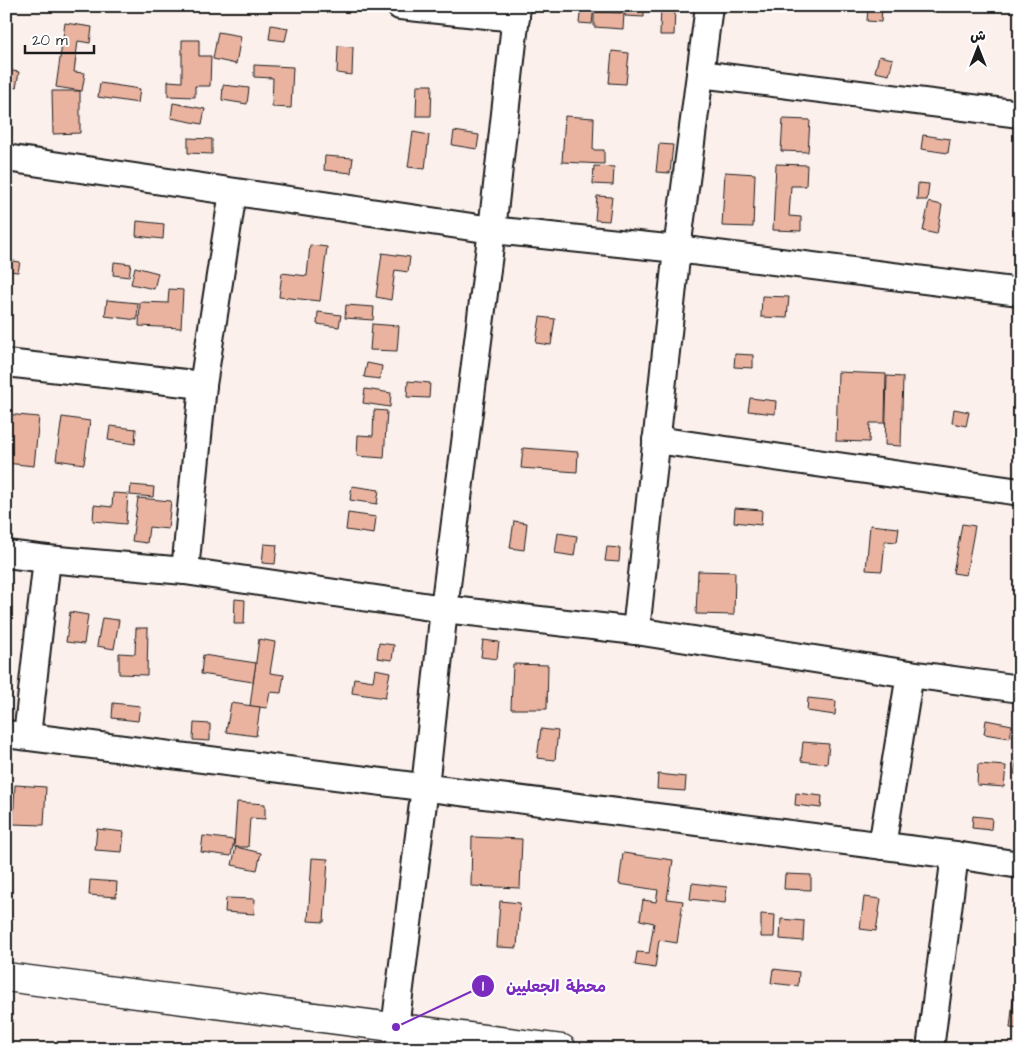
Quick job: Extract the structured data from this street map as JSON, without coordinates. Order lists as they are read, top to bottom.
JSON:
{
  "places": ["محطة الجعليين"],
  "scale_bar": "20 m",
  "north": "top"
}
